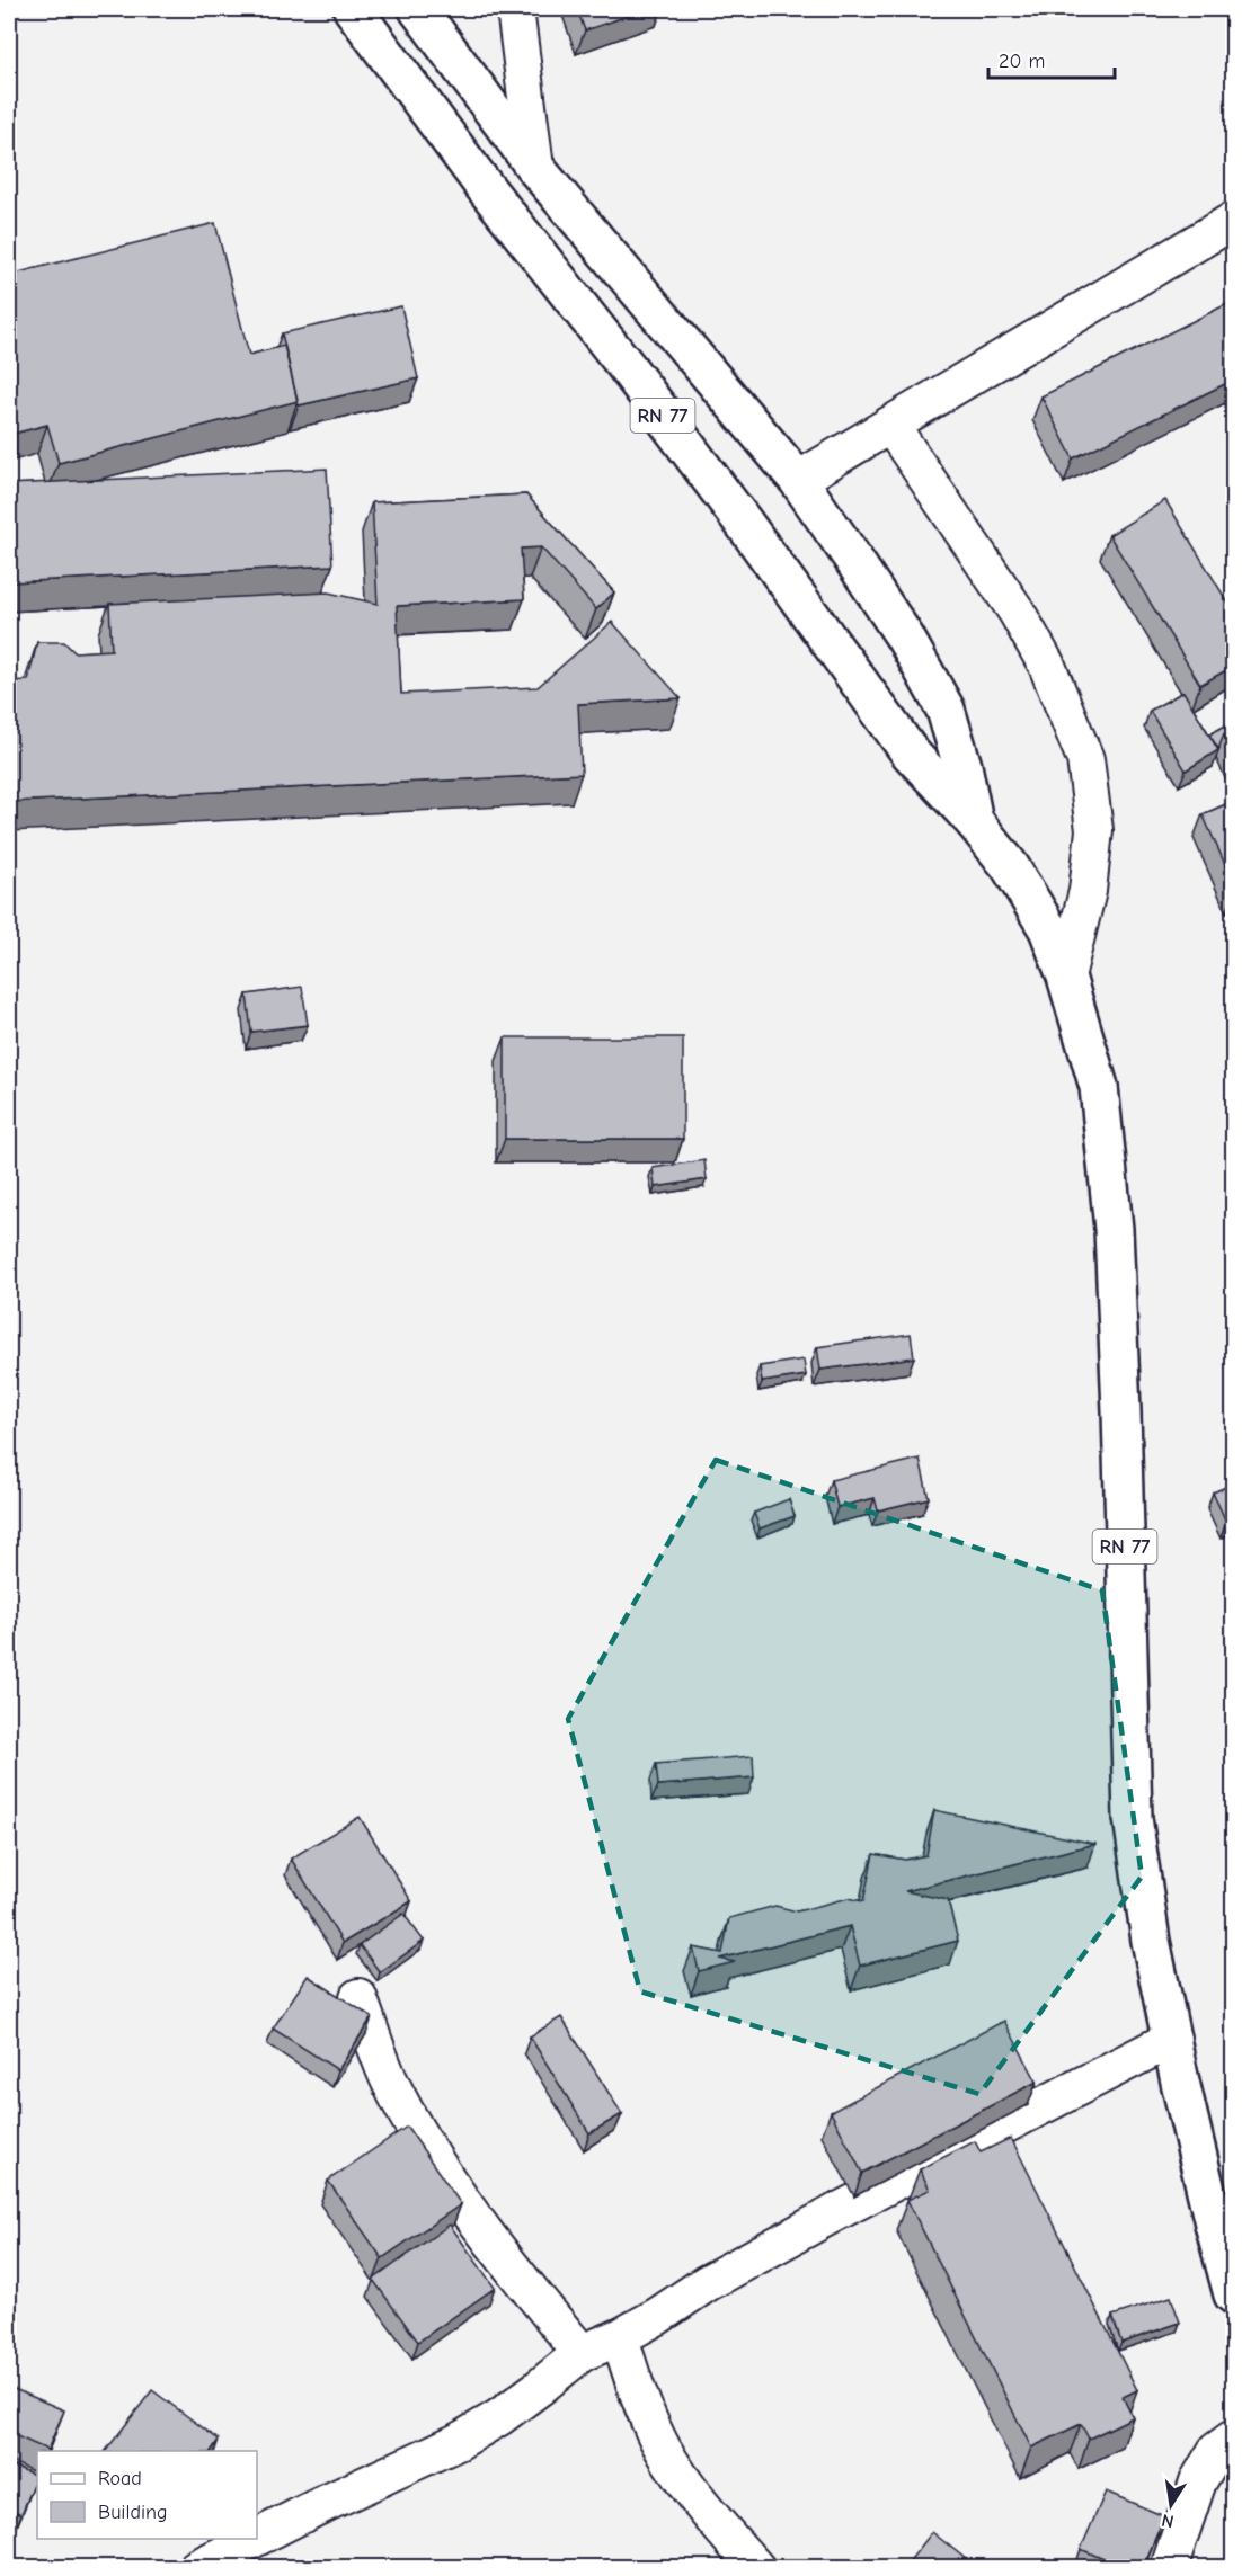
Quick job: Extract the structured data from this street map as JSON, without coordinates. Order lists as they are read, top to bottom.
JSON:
{
  "streets": {
    "main road": ["RN 77"]
  },
  "legend": ["Road", "Building"],
  "scale_bar": "20 m",
  "north": "bottom"
}
